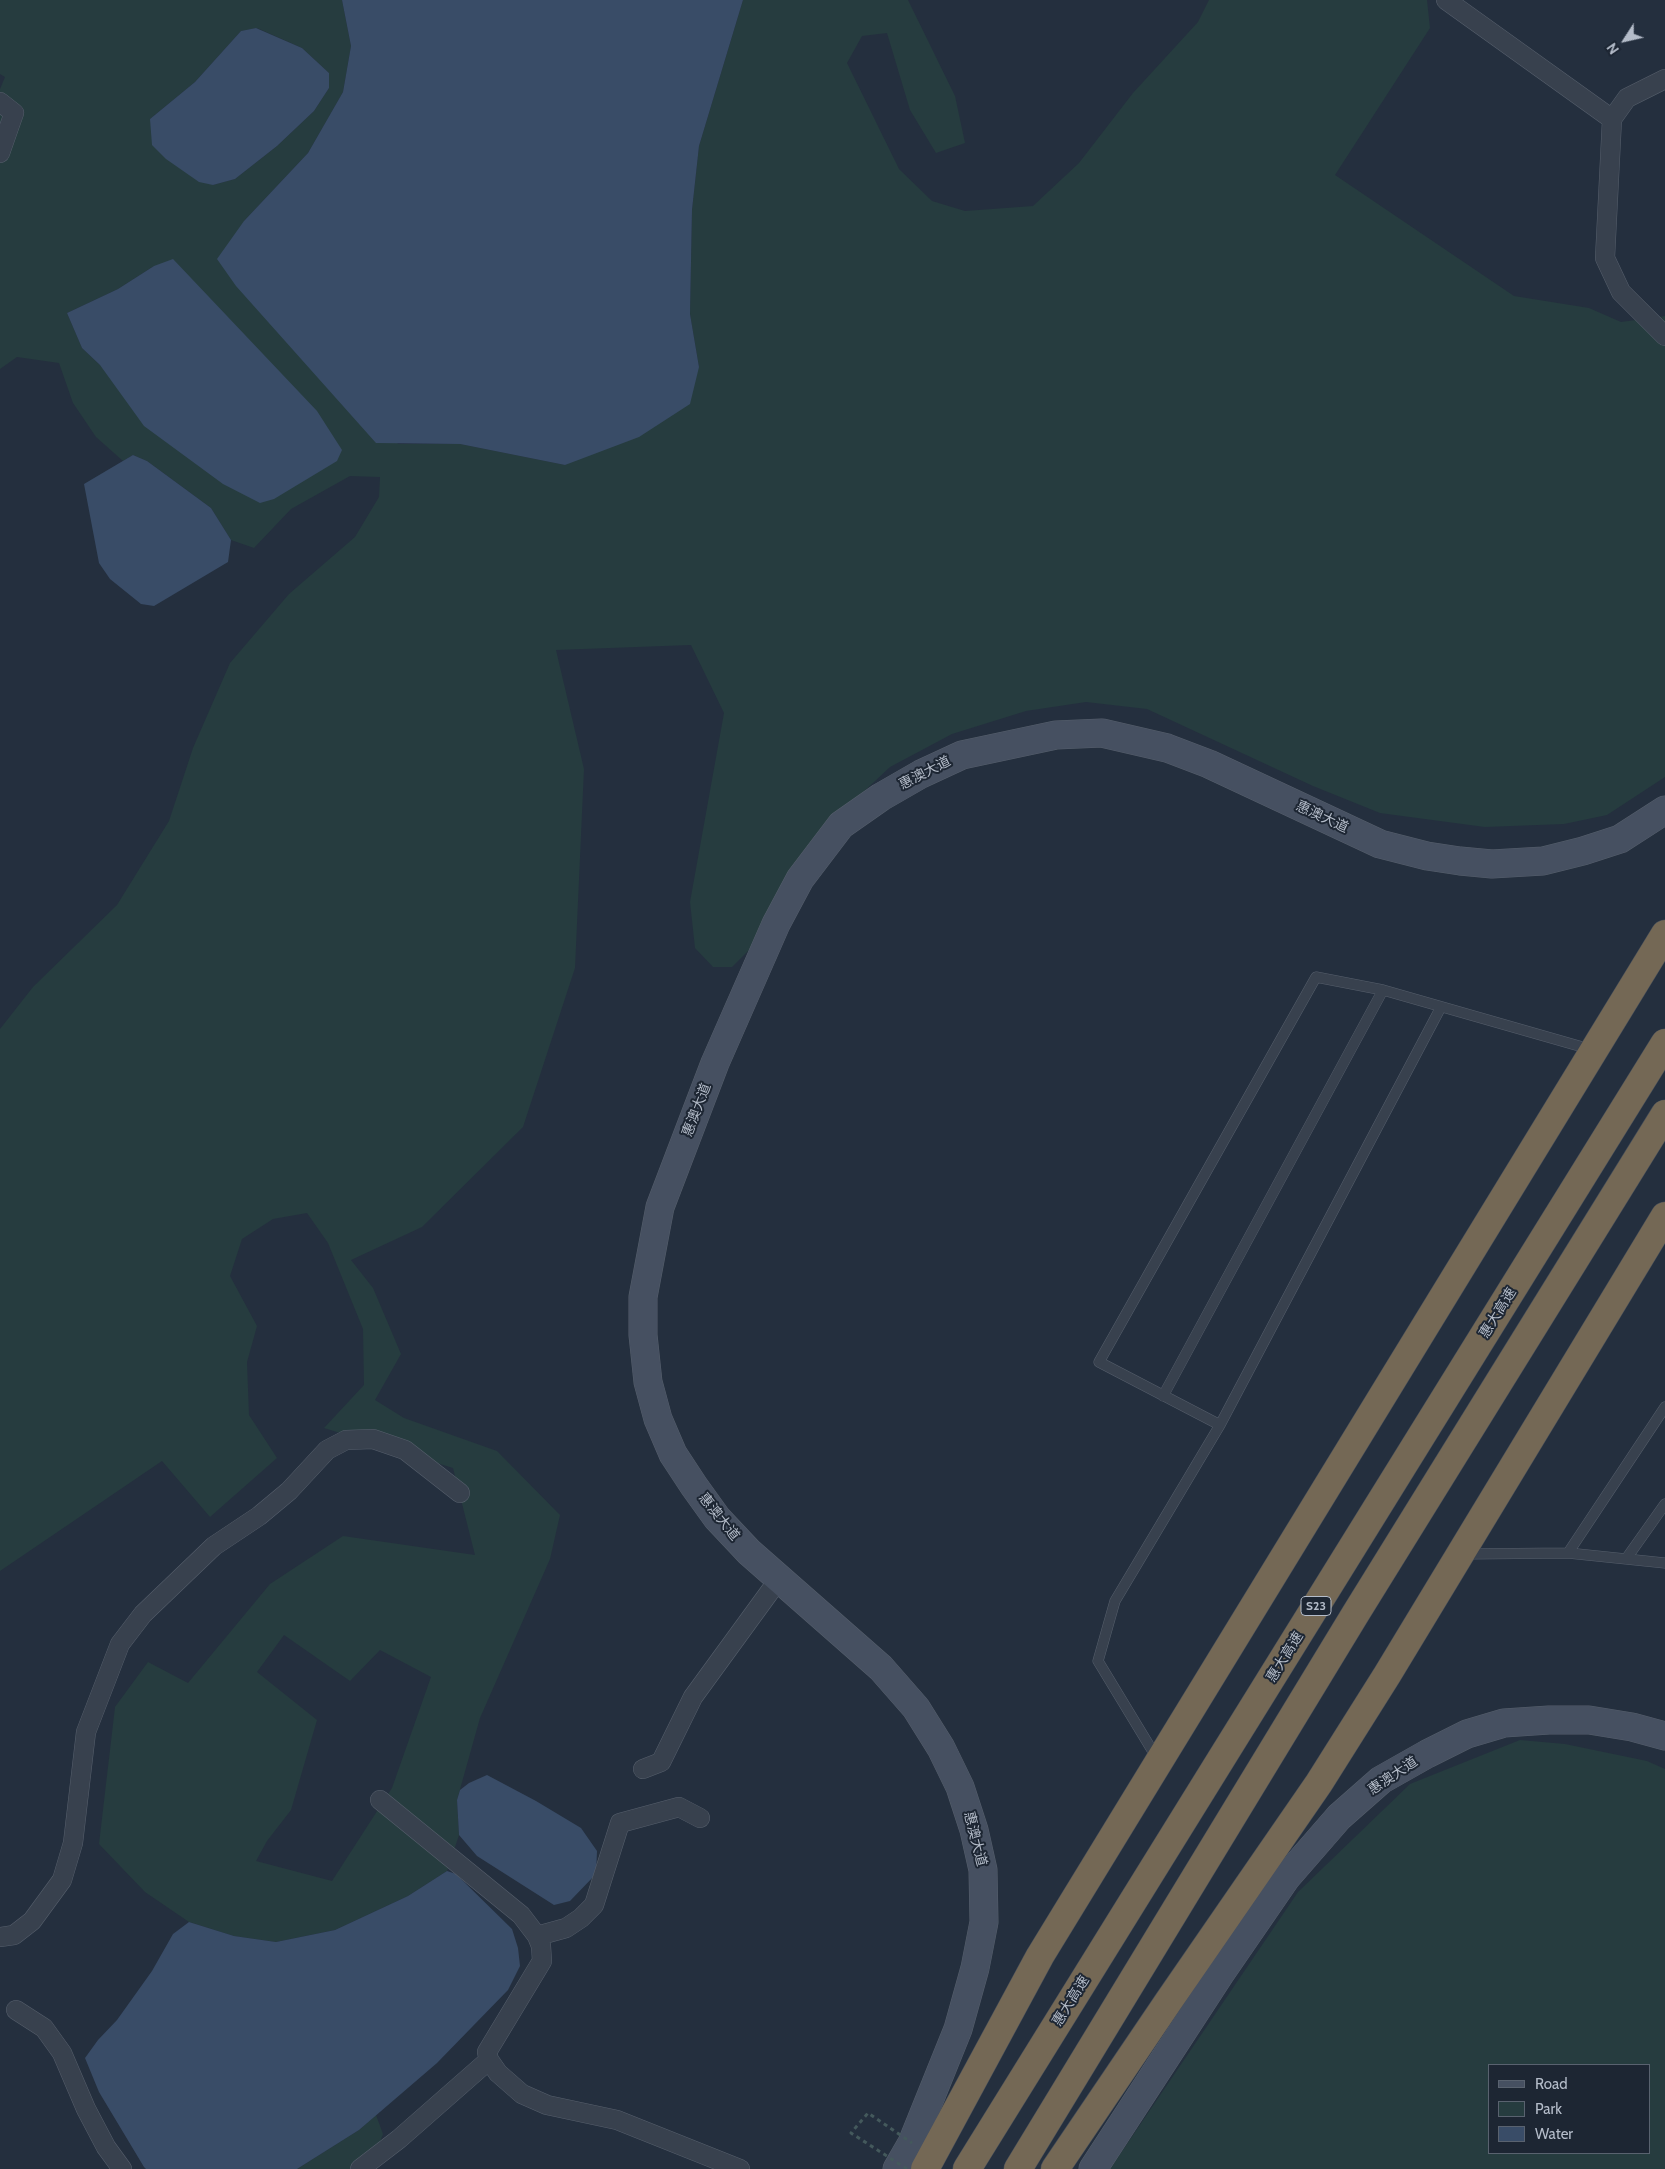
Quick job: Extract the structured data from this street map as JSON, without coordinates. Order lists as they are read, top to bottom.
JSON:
{
  "streets": {
    "highway": ["惠大高速", "S23"],
    "street": ["惠澳大道"]
  },
  "legend": ["Road", "Park", "Water"],
  "north": "bottom left"
}
